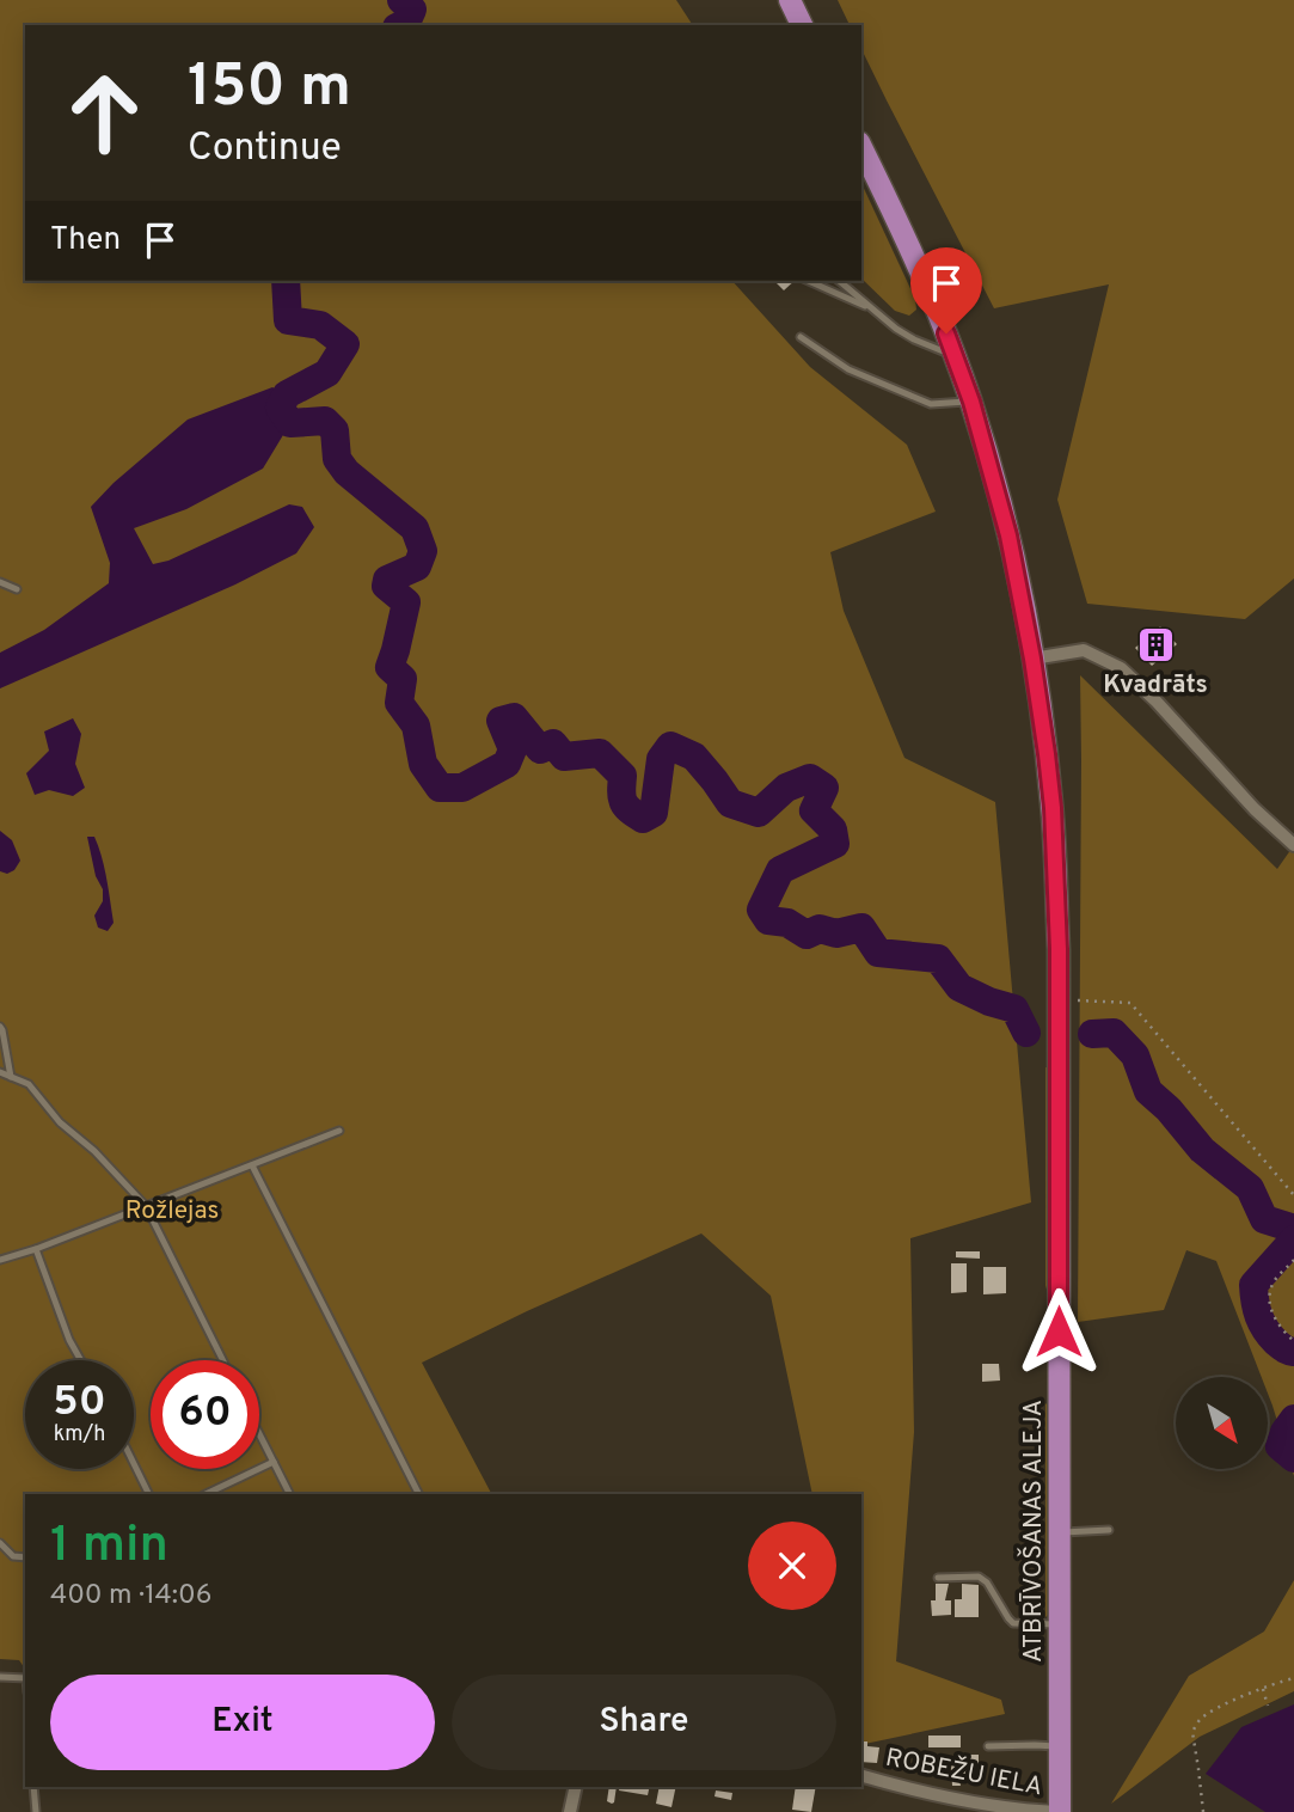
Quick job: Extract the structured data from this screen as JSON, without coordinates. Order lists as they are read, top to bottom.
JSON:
{
  "streets": {
    "main road": ["ATBRĪVOŠANAS ALEJA"],
    "street": ["ROBEŽU IELA"]
  },
  "crossings": [
    ["ATBRĪVOŠANAS ALEJA", "ROBEŽU IELA"]
  ],
  "parks": ["Rožlejas"],
  "places": {
    "building": ["Kvadrāts"]
  },
  "north": "bottom right",
  "page": {
    "turn": ["150 m", "Continue"],
    "then": "Then",
    "speed": "50 km/h",
    "limit": "60",
    "heading": ["1 min", "400 m · 14:06"],
    "buttons": ["Exit", "Share"]
  }
}
